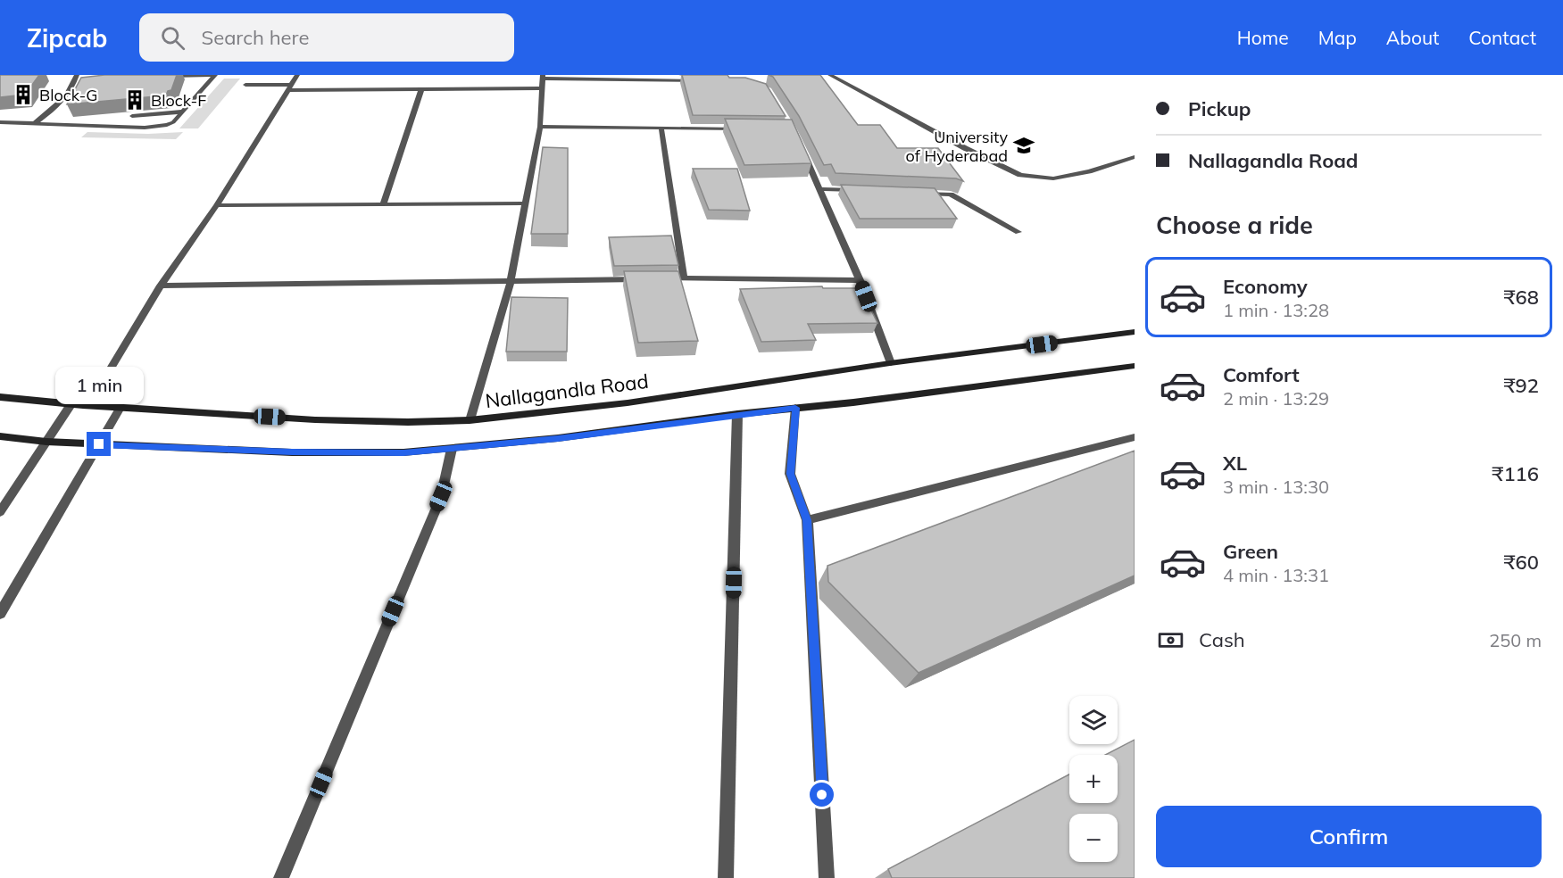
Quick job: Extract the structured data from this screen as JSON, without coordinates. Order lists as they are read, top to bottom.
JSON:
{
  "streets": {
    "main road": ["Nallagandla Road"]
  },
  "places": {
    "building": ["Block-G", "Block-F"],
    "school or university": ["University of Hyderabad"]
  },
  "page": {
    "header": "Zipcab",
    "search": "Search here",
    "nav": [
      "Home",
      "Map",
      "About",
      "Contact"
    ],
    "banner": ["Pickup", "Nallagandla Road"],
    "heading": "Choose a ride",
    "list": [
      {
        "name": "Economy",
        "note": "1 min · 13:28",
        "value": "₹68"
      },
      {
        "name": "Comfort",
        "note": "2 min · 13:29",
        "value": "₹92"
      },
      {
        "name": "XL",
        "note": "3 min · 13:30",
        "value": "₹116"
      },
      {
        "name": "Green",
        "note": "4 min · 13:31",
        "value": "₹60"
      }
    ],
    "bubble": "1 min",
    "pay": ["Cash", "250 m"],
    "map_buttons": ["+", "−"],
    "buttons": "Confirm"
  }
}
